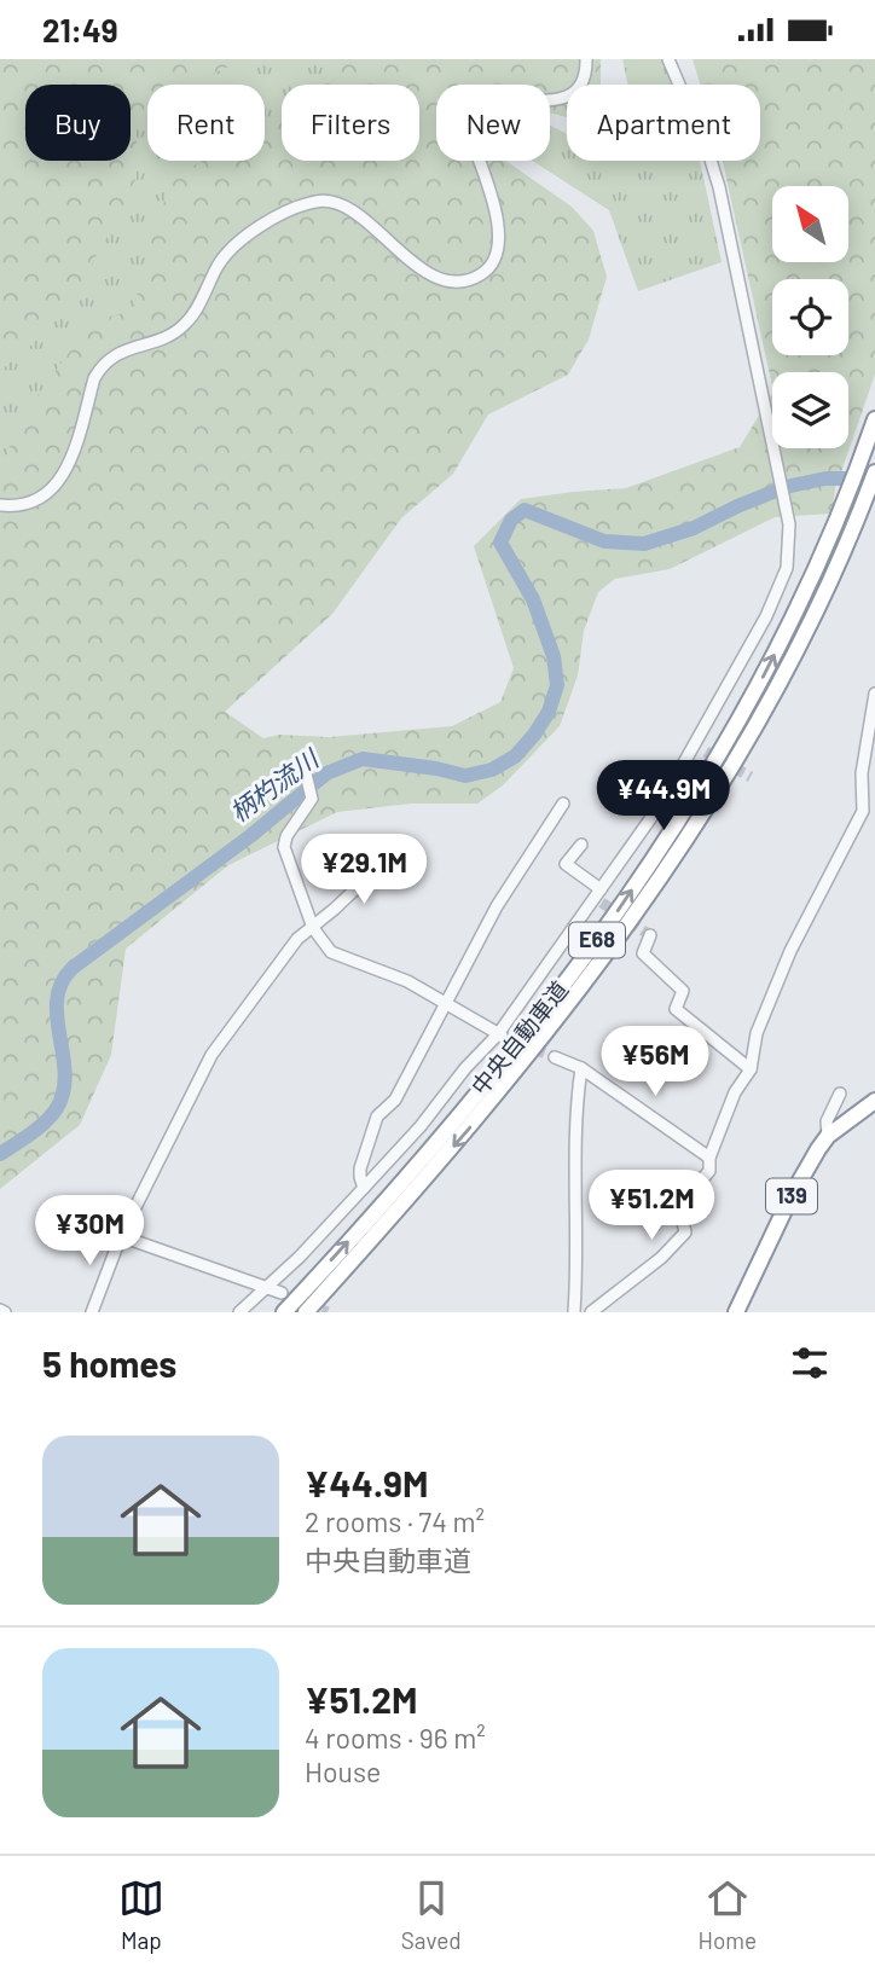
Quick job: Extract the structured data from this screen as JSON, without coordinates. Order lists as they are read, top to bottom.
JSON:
{
  "streets": {
    "highway": ["E68", "中央自動車道", "139"]
  },
  "water": ["柄杓流川"],
  "north": "top left",
  "page": {
    "status": "21:49",
    "chip": [
      "Buy",
      "Rent",
      "Filters",
      "New",
      "Apartment"
    ],
    "price": [
      "¥44.9M",
      "¥29.1M",
      "¥56M",
      "¥51.2M",
      "¥30M"
    ],
    "heading": "5 homes",
    "list": [
      {
        "name": "¥44.9M",
        "note": "2 rooms · 74 m² · 中央自動車道"
      },
      {
        "name": "¥51.2M",
        "note": "4 rooms · 96 m² · House"
      }
    ],
    "tabs": ["Map", "Saved", "Home"]
  }
}
